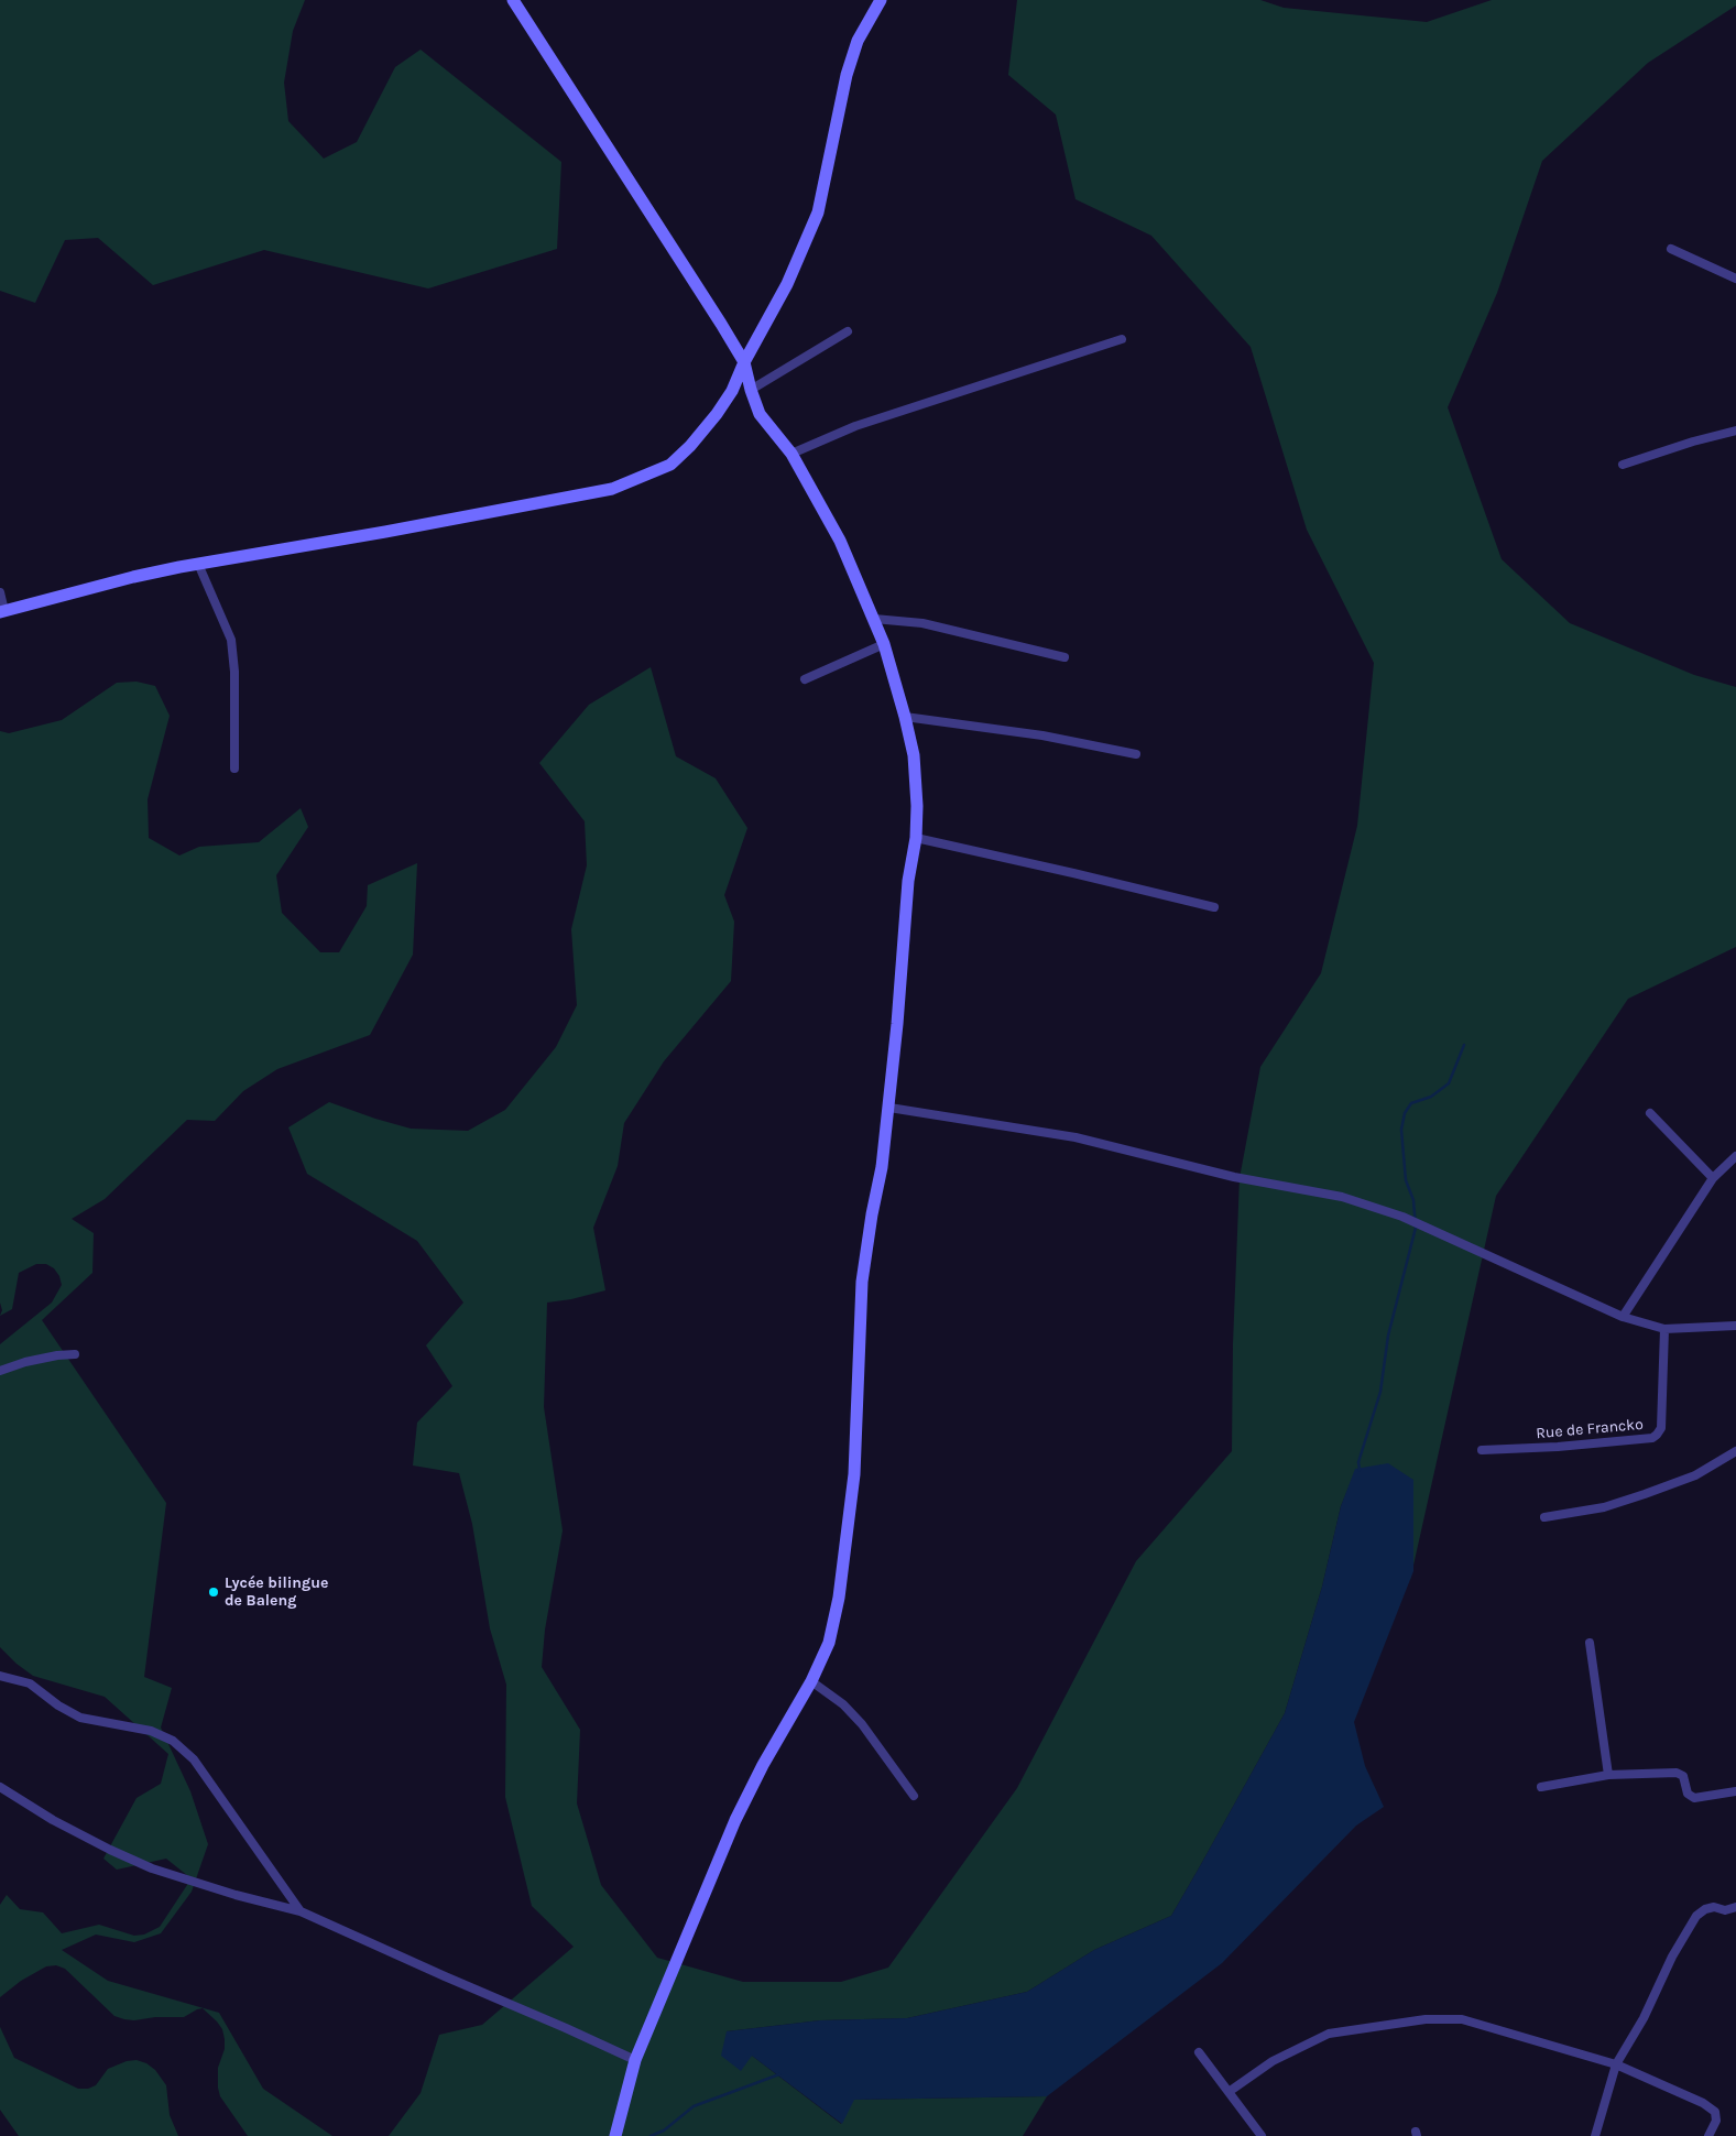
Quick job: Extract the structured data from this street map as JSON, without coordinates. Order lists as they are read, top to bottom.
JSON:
{
  "streets": {
    "street": ["Rue de Francko"]
  },
  "places": ["Lycée bilingue de Baleng"]
}
